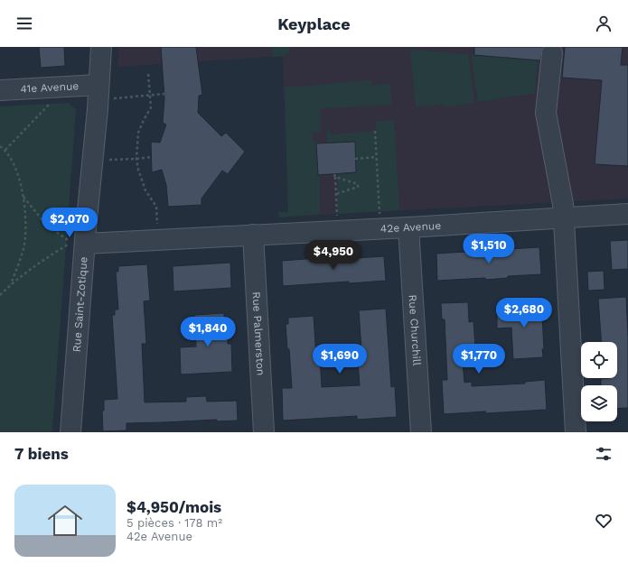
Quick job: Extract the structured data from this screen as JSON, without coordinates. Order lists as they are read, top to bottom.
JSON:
{
  "streets": {
    "street": [
      "41e Avenue",
      "42e Avenue",
      "Rue Saint-Zotique",
      "Rue Churchill",
      "Rue Palmerston"
    ]
  },
  "crossings": [
    ["41e Avenue", "Rue Saint-Zotique"],
    ["42e Avenue", "Rue Saint-Zotique"],
    ["42e Avenue", "Rue Churchill"],
    ["42e Avenue", "Rue Palmerston"]
  ],
  "page": {
    "header": "Keyplace",
    "price": [
      "$2,070",
      "$1,510",
      "$4,950",
      "$2,680",
      "$1,840",
      "$1,690",
      "$1,770"
    ],
    "heading": "7 biens",
    "list": [
      {
        "name": "$4,950/mois",
        "note": "5 pièces · 178 m² · 42e Avenue"
      }
    ]
  }
}
